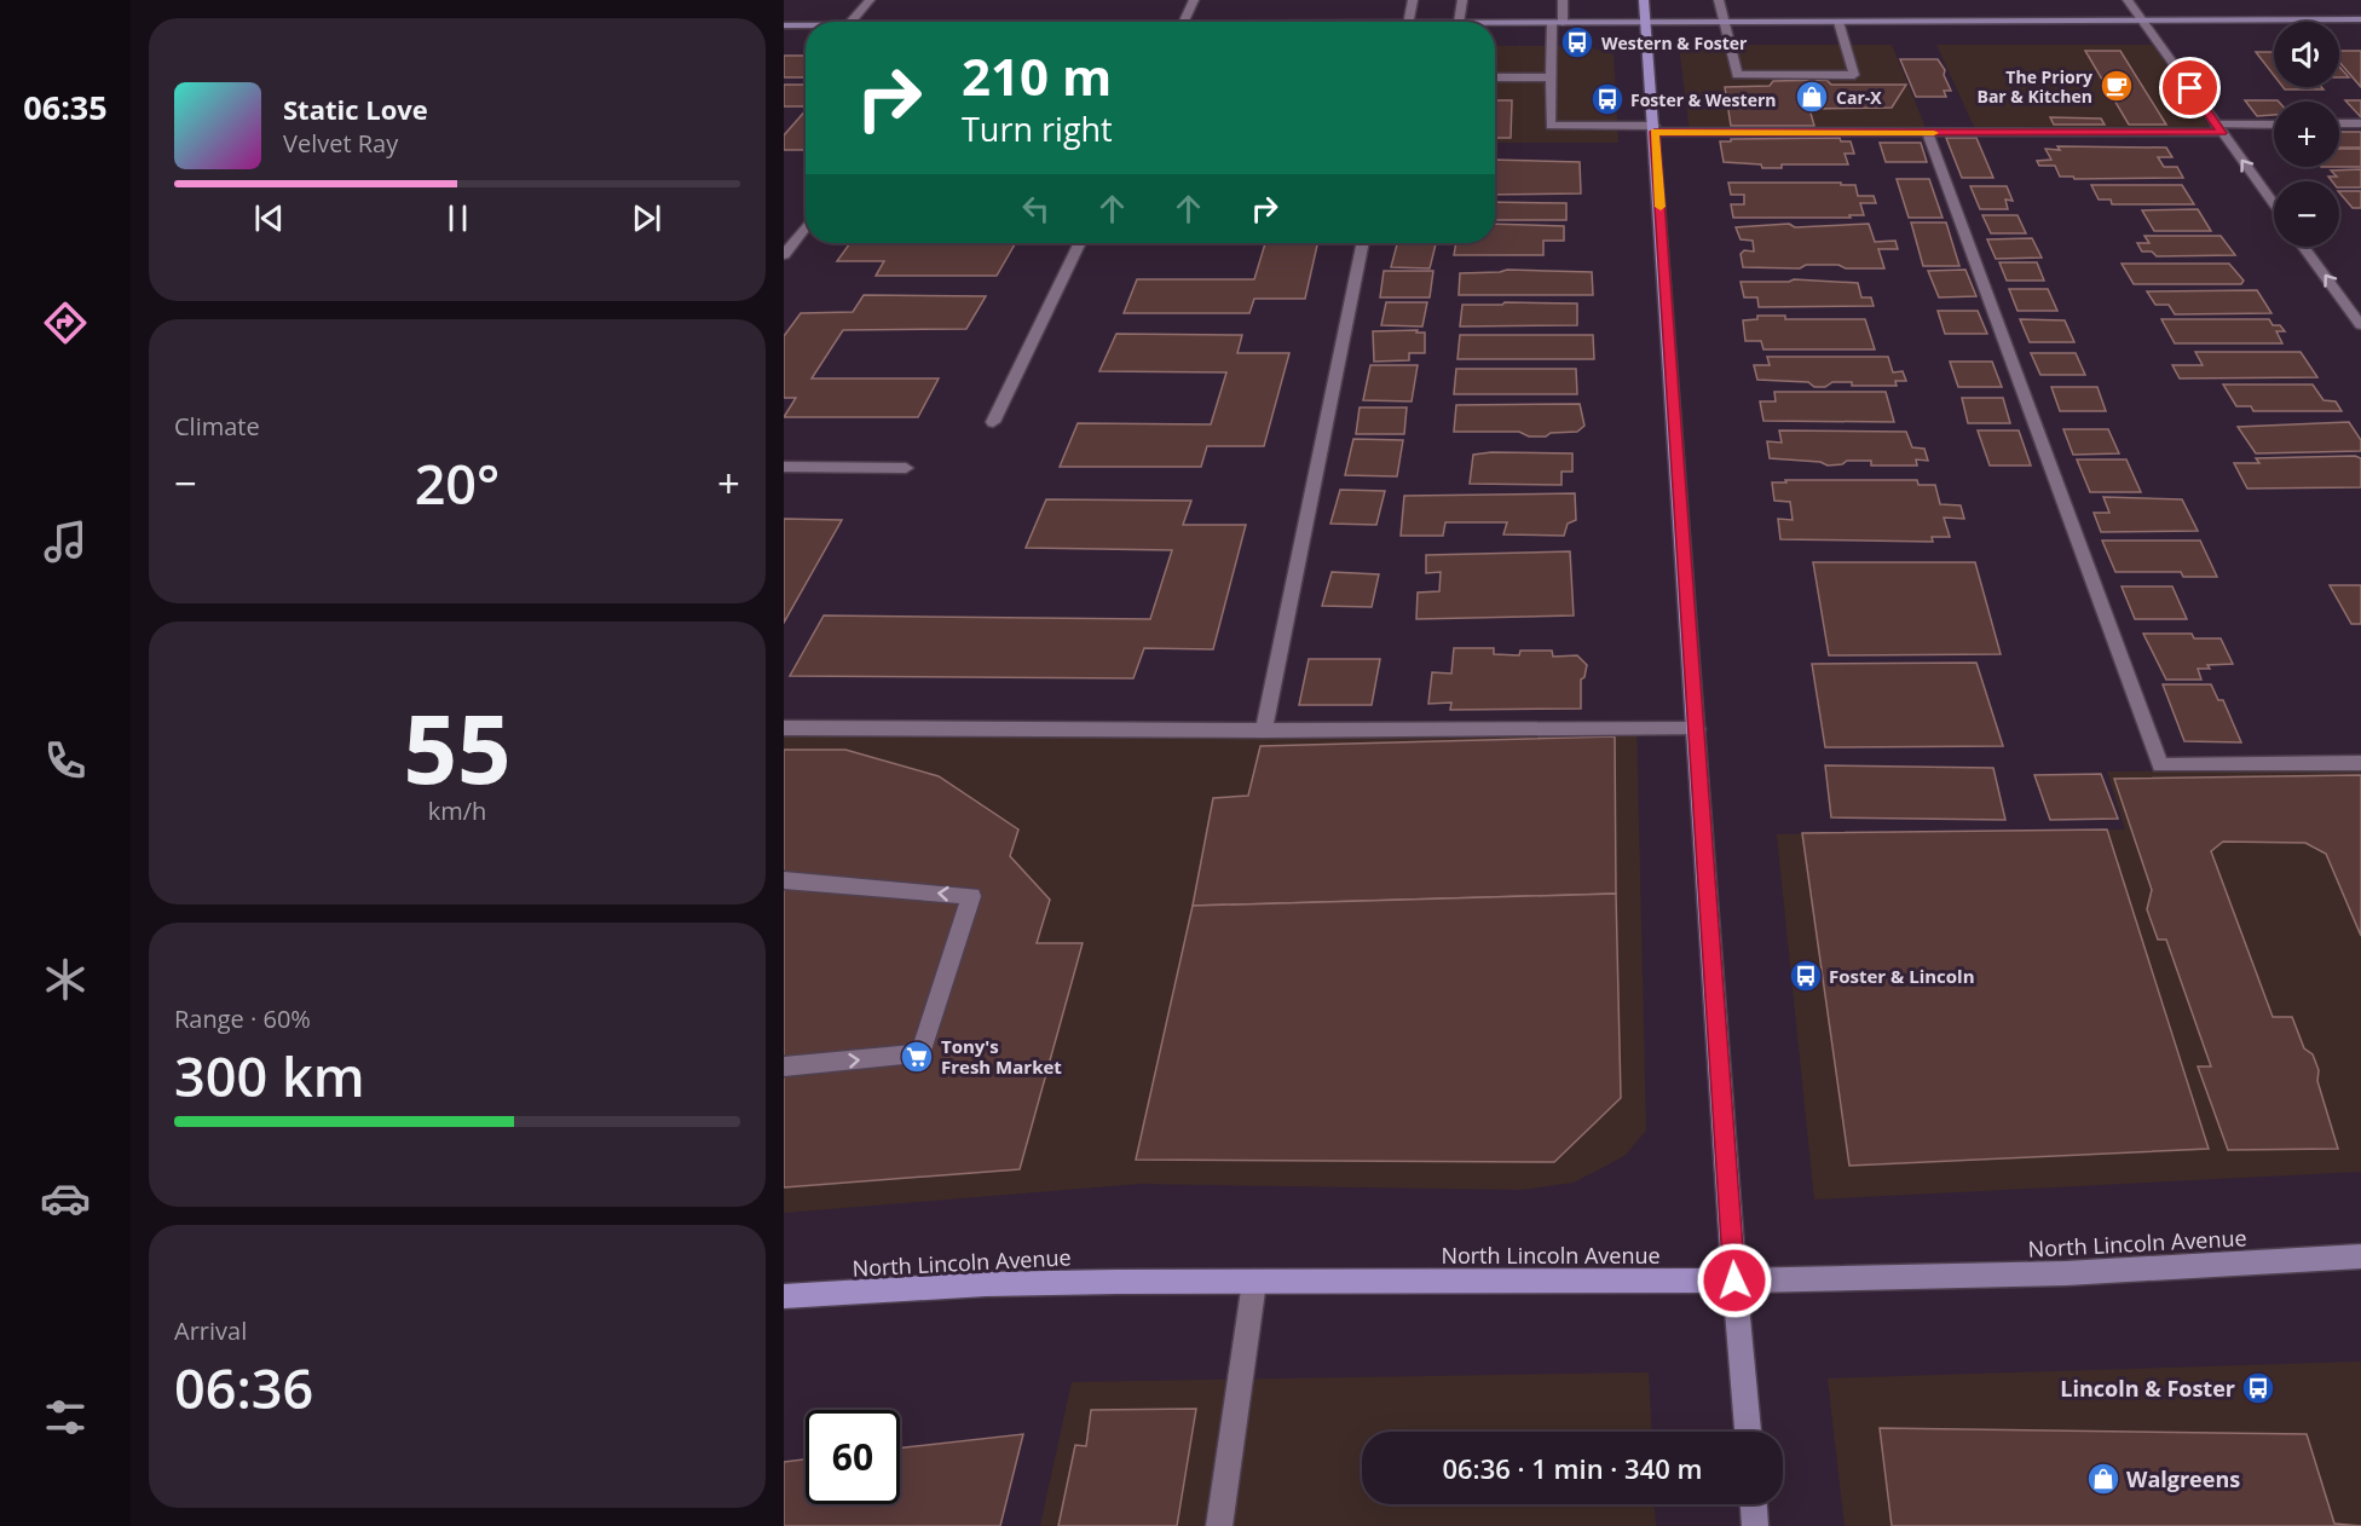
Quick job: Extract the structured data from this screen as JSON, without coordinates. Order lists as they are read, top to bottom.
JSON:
{
  "streets": {
    "main road": ["North Lincoln Avenue"]
  },
  "places": {
    "bus stop": [
      "Western & Foster",
      "Foster & Western",
      "Foster & Lincoln",
      "Lincoln & Foster"
    ],
    "cafe": ["The Priory Bar & Kitchen"],
    "shop": ["Car-X", "Walgreens"],
    "supermarket": ["Tony's Fresh Market"]
  },
  "page": {
    "tabs": "06:35",
    "map_buttons": ["+", "−"],
    "turn": ["210 m", "Turn right"],
    "song": ["Static Love", "Velvet Ray"],
    "tile": [
      "Climate",
      ["55", "km/h"],
      ["Range · 60%", "300 km"],
      ["Arrival", "06:36"]
    ],
    "heat": ["−", "20°", "+"],
    "limit": "60",
    "trip": "06:36 · 1 min · 340 m"
  }
}
